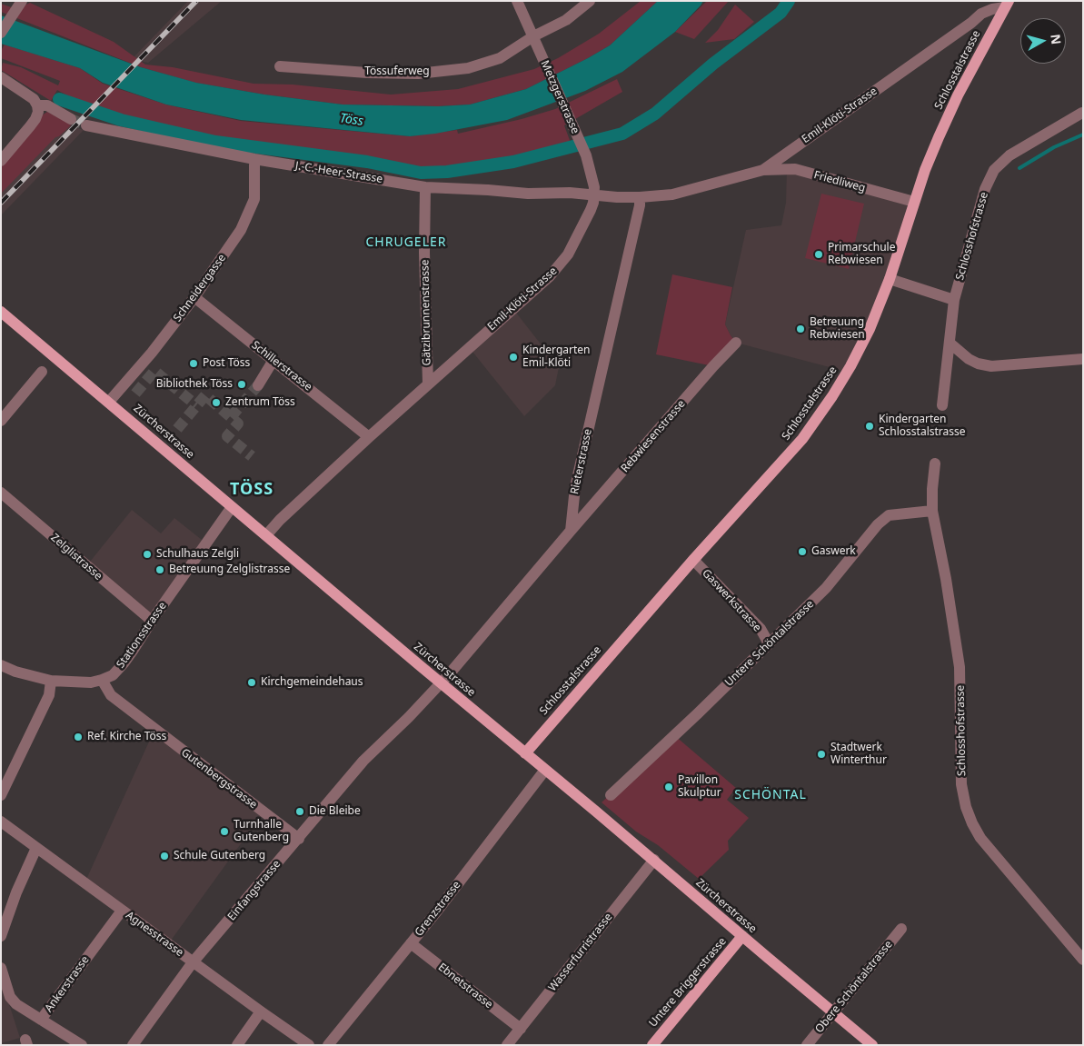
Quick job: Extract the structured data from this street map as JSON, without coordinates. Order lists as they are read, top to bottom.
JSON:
{
  "streets": {
    "main road": ["Schlosstalstrasse", "Zürcherstrasse", "Untere Briggerstrasse"],
    "street": [
      "Tössuferweg",
      "Metzgerstrasse",
      "Emil-Klöti-Strasse",
      "J.-C.-Heer-Strasse",
      "Friedliweg",
      "Schlosshofstrasse",
      "Schneidergasse",
      "Gätzibrunnenstrasse",
      "Schillerstrasse",
      "Rebwiesenstrasse",
      "Rieterstrasse",
      "Zelglistrasse",
      "Gaswerkstrasse",
      "Stationsstrasse",
      "Untere Schöntalstrasse",
      "Gutenbergstrasse",
      "Einfangstrasse",
      "Grenzstrasse",
      "Agnesstrasse",
      "Wasserfurristrasse",
      "Ankerstrasse",
      "Ebnetstrasse",
      "Obere Schöntalstrasse"
    ]
  },
  "crossings": [
    ["Schlosstalstrasse", "Emil-Klöti-Strasse"],
    ["Schlosstalstrasse", "Friedliweg"],
    ["Schlosstalstrasse", "Zürcherstrasse"],
    ["Schlosstalstrasse", "Gaswerkstrasse"],
    ["Tössuferweg", "Metzgerstrasse"],
    ["Metzgerstrasse", "Emil-Klöti-Strasse"],
    ["Metzgerstrasse", "J.-C.-Heer-Strasse"],
    ["Emil-Klöti-Strasse", "J.-C.-Heer-Strasse"],
    ["Emil-Klöti-Strasse", "Friedliweg"],
    ["Emil-Klöti-Strasse", "Gätzibrunnenstrasse"],
    ["Emil-Klöti-Strasse", "Schillerstrasse"],
    ["Emil-Klöti-Strasse", "Zürcherstrasse"],
    ["Emil-Klöti-Strasse", "Rieterstrasse"],
    ["J.-C.-Heer-Strasse", "Schneidergasse"],
    ["J.-C.-Heer-Strasse", "Gätzibrunnenstrasse"],
    ["Schlosshofstrasse", "Untere Schöntalstrasse"],
    ["Schneidergasse", "Schillerstrasse"],
    ["Schneidergasse", "Zürcherstrasse"],
    ["Zürcherstrasse", "Stationsstrasse"],
    ["Zürcherstrasse", "Einfangstrasse"],
    ["Zürcherstrasse", "Grenzstrasse"],
    ["Zürcherstrasse", "Wasserfurristrasse"],
    ["Zürcherstrasse", "Untere Briggerstrasse"],
    ["Zürcherstrasse", "Obere Schöntalstrasse"],
    ["Rebwiesenstrasse", "Rieterstrasse"],
    ["Zelglistrasse", "Stationsstrasse"],
    ["Gaswerkstrasse", "Untere Schöntalstrasse"],
    ["Stationsstrasse", "Gutenbergstrasse"],
    ["Gutenbergstrasse", "Einfangstrasse"],
    ["Einfangstrasse", "Agnesstrasse"],
    ["Grenzstrasse", "Ebnetstrasse"],
    ["Agnesstrasse", "Ankerstrasse"],
    ["Wasserfurristrasse", "Ebnetstrasse"]
  ],
  "districts": ["CHRUGELER", "TÖSS", "SCHÖNTAL"],
  "water": ["Töss"],
  "places": [
    "Primarschule Rebwiesen",
    "Betreuung Rebwiesen",
    "Kindergarten Emil-Klöti",
    "Post Töss",
    "Bibliothek Töss",
    "Zentrum Töss",
    "Kindergarten Schlosstalstrasse",
    "Gaswerk",
    "Schulhaus Zelgli",
    "Betreuung Zelglistrasse",
    "Kirchgemeindehaus",
    "Ref. Kirche Töss",
    "Stadtwerk Winterthur",
    "Pavillon Skulptur",
    "Die Bleibe",
    "Turnhalle Gutenberg",
    "Schule Gutenberg"
  ],
  "north": "right"
}
